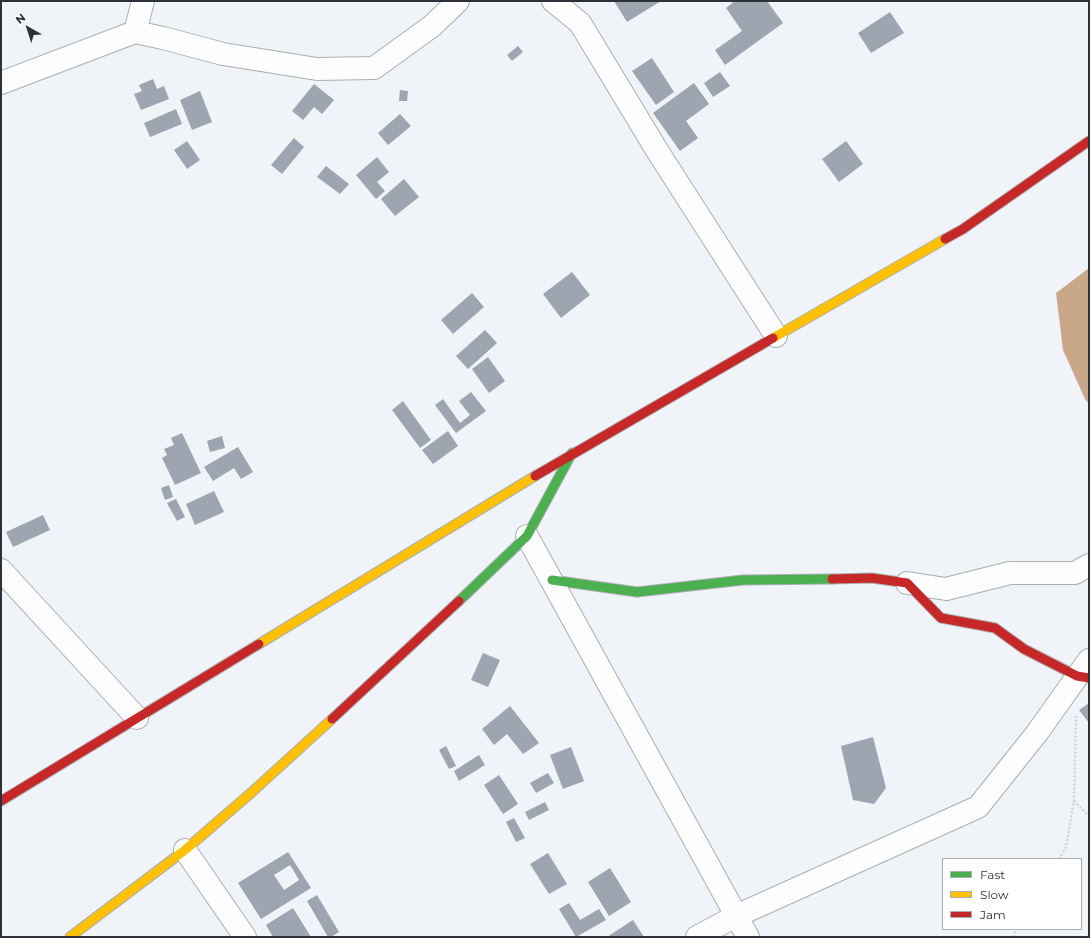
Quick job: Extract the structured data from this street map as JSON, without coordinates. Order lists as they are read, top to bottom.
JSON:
{
  "legend": ["Fast", "Slow", "Jam"],
  "north": "top left"
}
